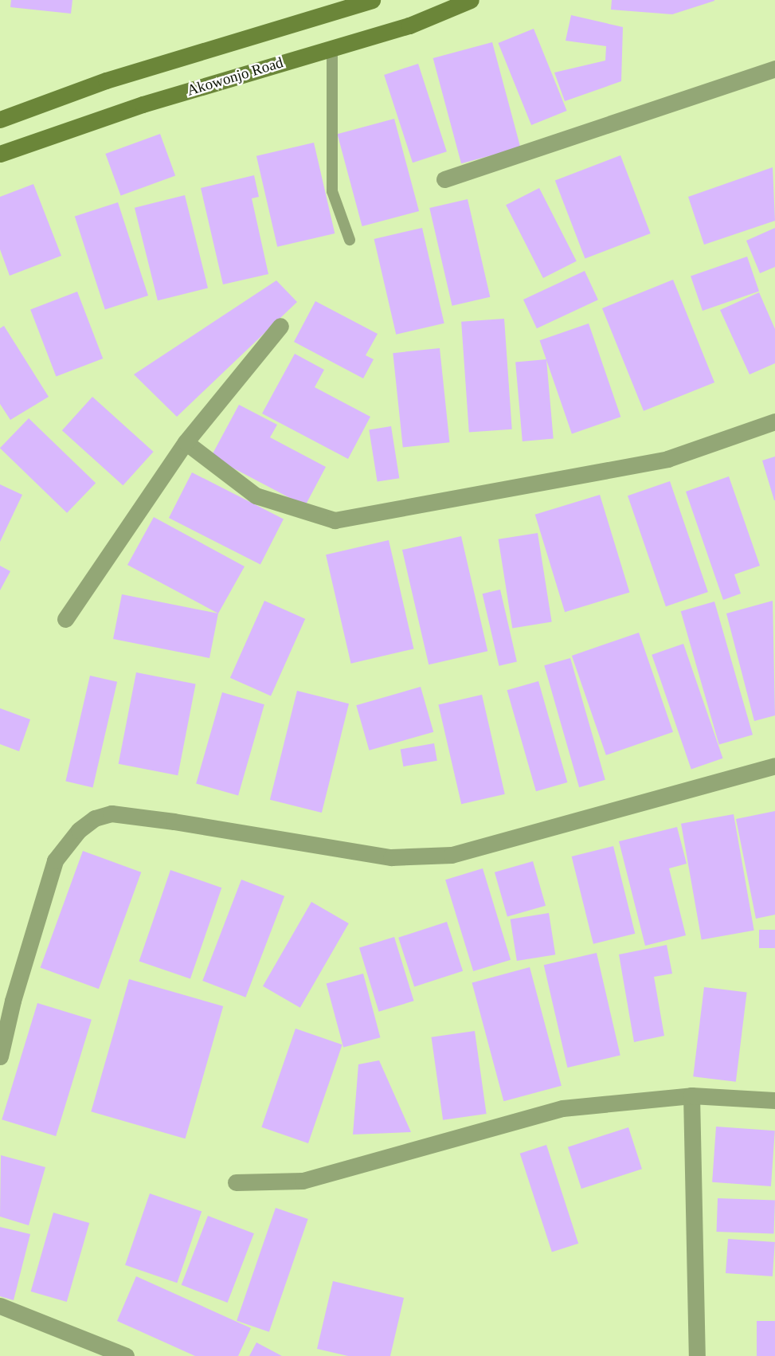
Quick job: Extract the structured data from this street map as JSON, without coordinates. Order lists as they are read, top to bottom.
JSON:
{
  "streets": {
    "main road": ["Akowonjo Road"]
  }
}
